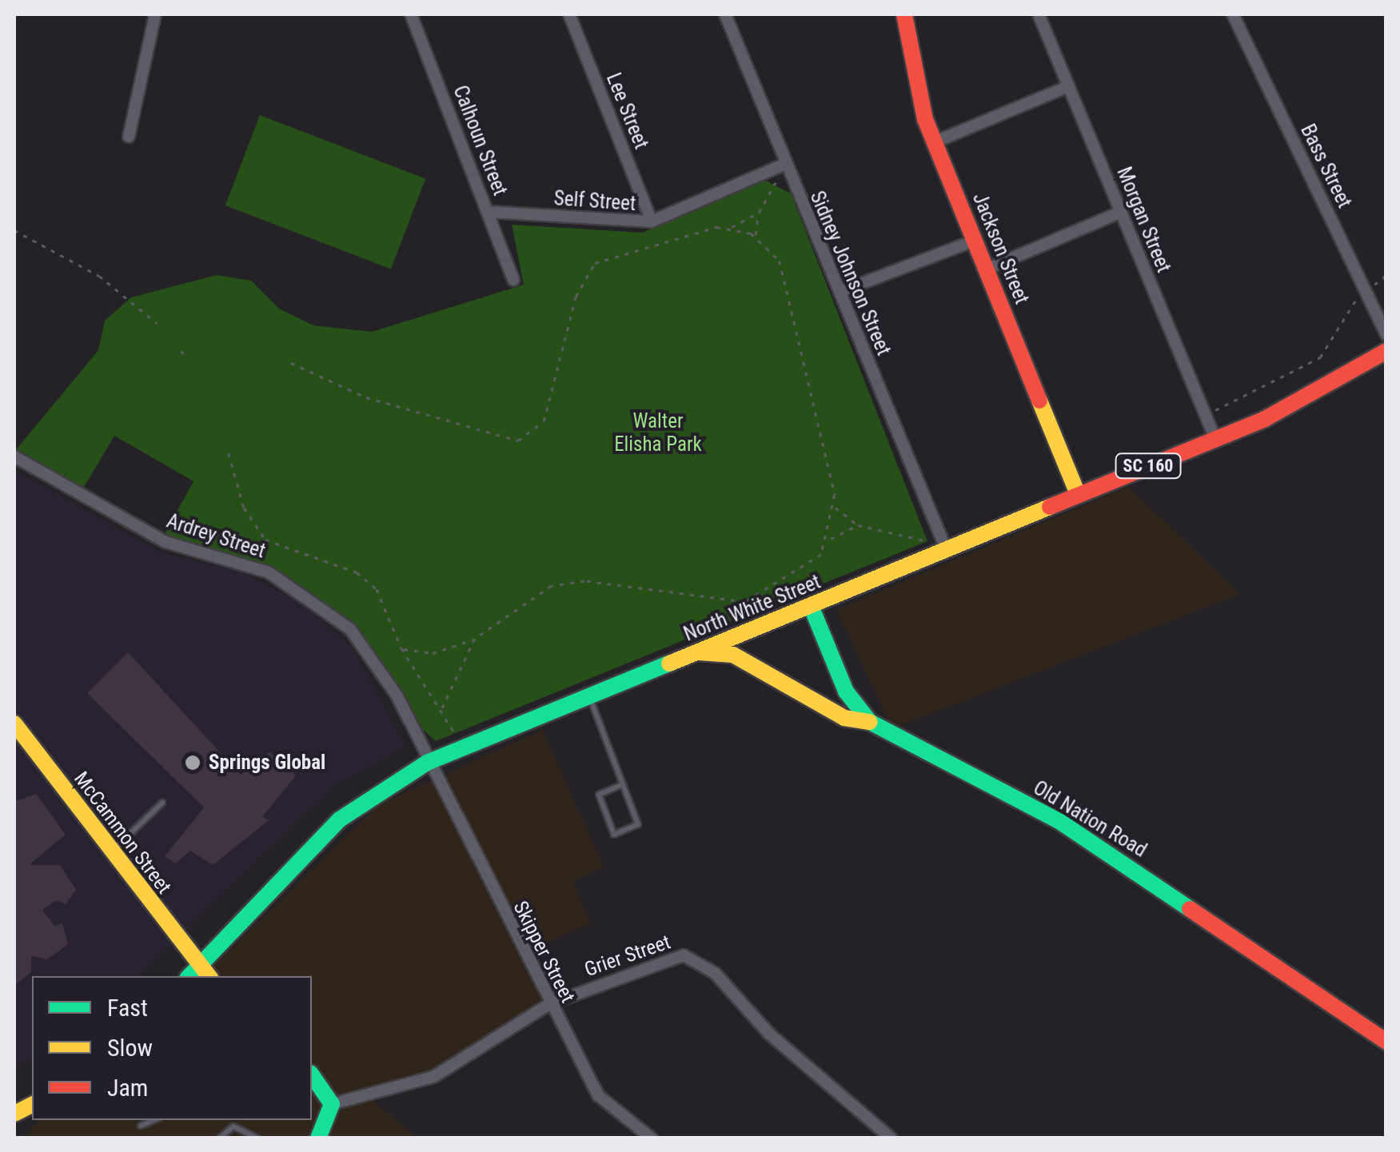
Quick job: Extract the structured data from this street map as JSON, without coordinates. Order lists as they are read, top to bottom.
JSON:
{
  "streets": {
    "main road": [
      "Jackson Street",
      "SC 160",
      "North White Street",
      "Old Nation Road",
      "McCammon Street"
    ],
    "street": [
      "Lee Street",
      "Calhoun Street",
      "Bass Street",
      "Self Street",
      "Morgan Street",
      "Sidney Johnson Street",
      "Ardrey Street",
      "Skipper Street",
      "Grier Street"
    ]
  },
  "crossings": [
    ["Lee Street", "Self Street"],
    ["Calhoun Street", "Self Street"],
    ["Self Street", "Sidney Johnson Street"],
    ["Morgan Street", "North White Street"],
    ["Jackson Street", "North White Street"],
    ["Sidney Johnson Street", "North White Street"],
    ["Ardrey Street", "North White Street"],
    ["Ardrey Street", "Skipper Street"],
    ["North White Street", "Old Nation Road"],
    ["North White Street", "McCammon Street"],
    ["North White Street", "Skipper Street"],
    ["Skipper Street", "Grier Street"]
  ],
  "parks": ["Walter Elisha Park"],
  "places": ["Springs Global"],
  "legend": ["Fast", "Slow", "Jam"]
}
